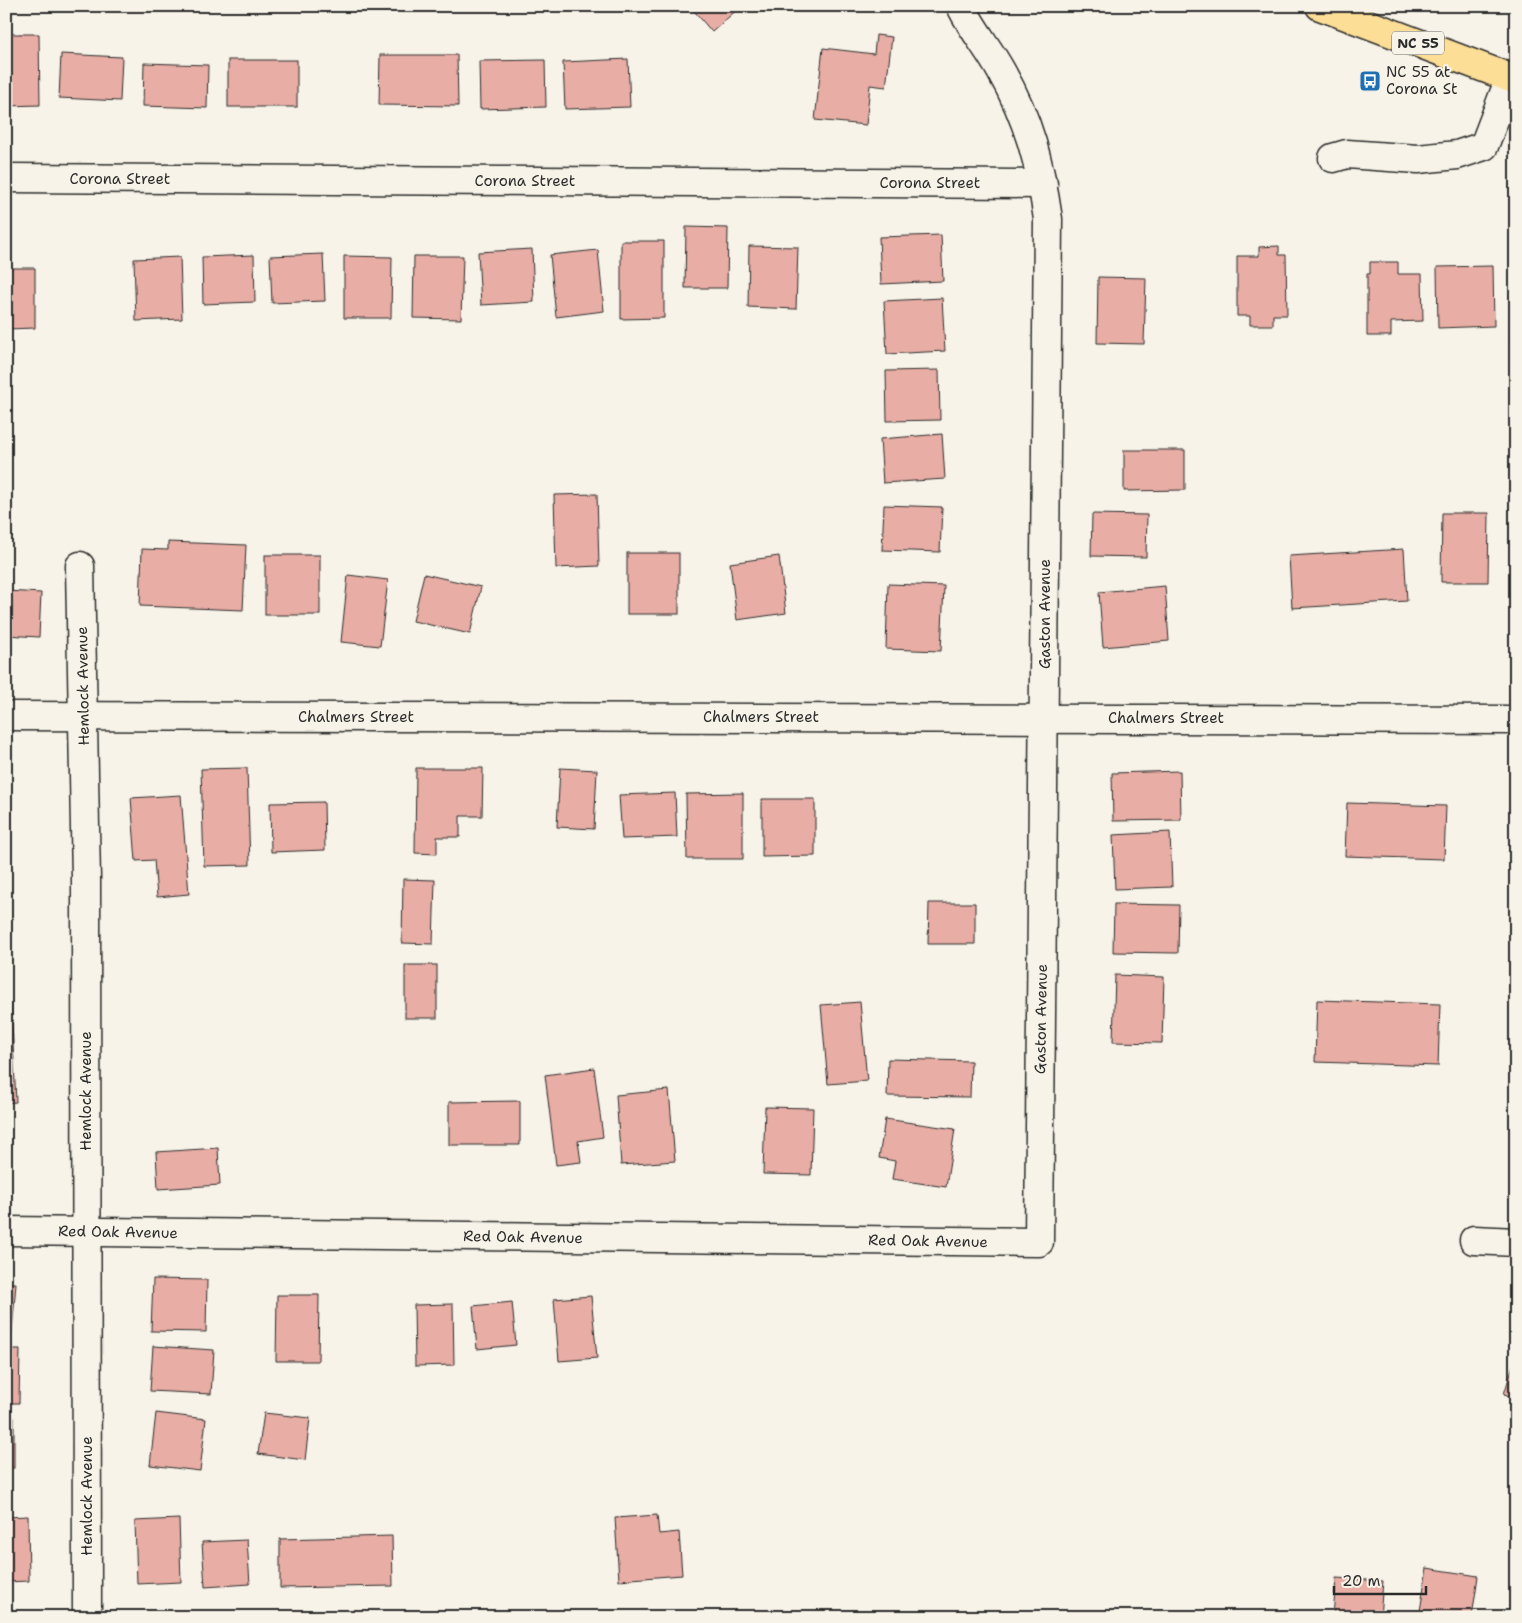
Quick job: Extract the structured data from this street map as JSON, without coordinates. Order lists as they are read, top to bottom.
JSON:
{
  "streets": {
    "main road": ["NC 55"],
    "street": [
      "Corona Street",
      "Gaston Avenue",
      "Hemlock Avenue",
      "Chalmers Street",
      "Red Oak Avenue"
    ]
  },
  "crossings": [
    ["Corona Street", "Gaston Avenue"],
    ["Gaston Avenue", "Chalmers Street"],
    ["Gaston Avenue", "Red Oak Avenue"],
    ["Hemlock Avenue", "Chalmers Street"],
    ["Hemlock Avenue", "Red Oak Avenue"]
  ],
  "places": {
    "bus stop": ["NC 55 at Corona St"]
  },
  "scale_bar": "20 m"
}
